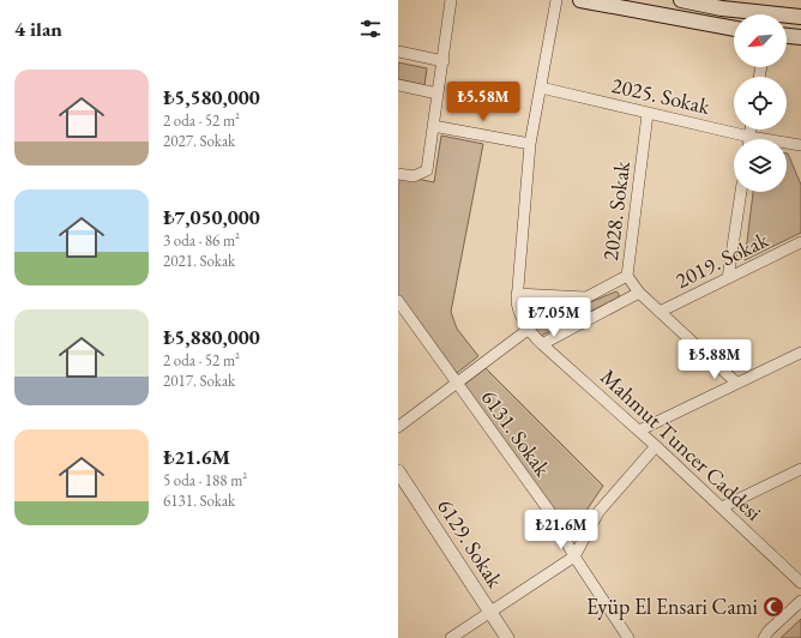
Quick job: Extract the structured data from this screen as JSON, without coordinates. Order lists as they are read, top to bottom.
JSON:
{
  "streets": {
    "street": [
      "2025. Sokak",
      "2028. Sokak",
      "2019. Sokak",
      "6131. Sokak",
      "Mahmut Tuncer Caddesi",
      "6129. Sokak"
    ]
  },
  "crossings": [
    ["2025. Sokak", "2028. Sokak"],
    ["2025. Sokak", "Mahmut Tuncer Caddesi"],
    ["2028. Sokak", "2019. Sokak"]
  ],
  "places": {
    "mosque": ["Eyüp El Ensari Cami"]
  },
  "north": "bottom left",
  "page": {
    "heading": "4 ilan",
    "list": [
      {
        "name": "₺5,580,000",
        "note": "2 oda · 52 m² · 2027. Sokak"
      },
      {
        "name": "₺7,050,000",
        "note": "3 oda · 86 m² · 2021. Sokak"
      },
      {
        "name": "₺5,880,000",
        "note": "2 oda · 52 m² · 2017. Sokak"
      },
      {
        "name": "₺21.6M",
        "note": "5 oda · 188 m² · 6131. Sokak"
      }
    ],
    "price": [
      "₺5.58M",
      "₺7.05M",
      "₺5.88M",
      "₺21.6M"
    ]
  }
}
